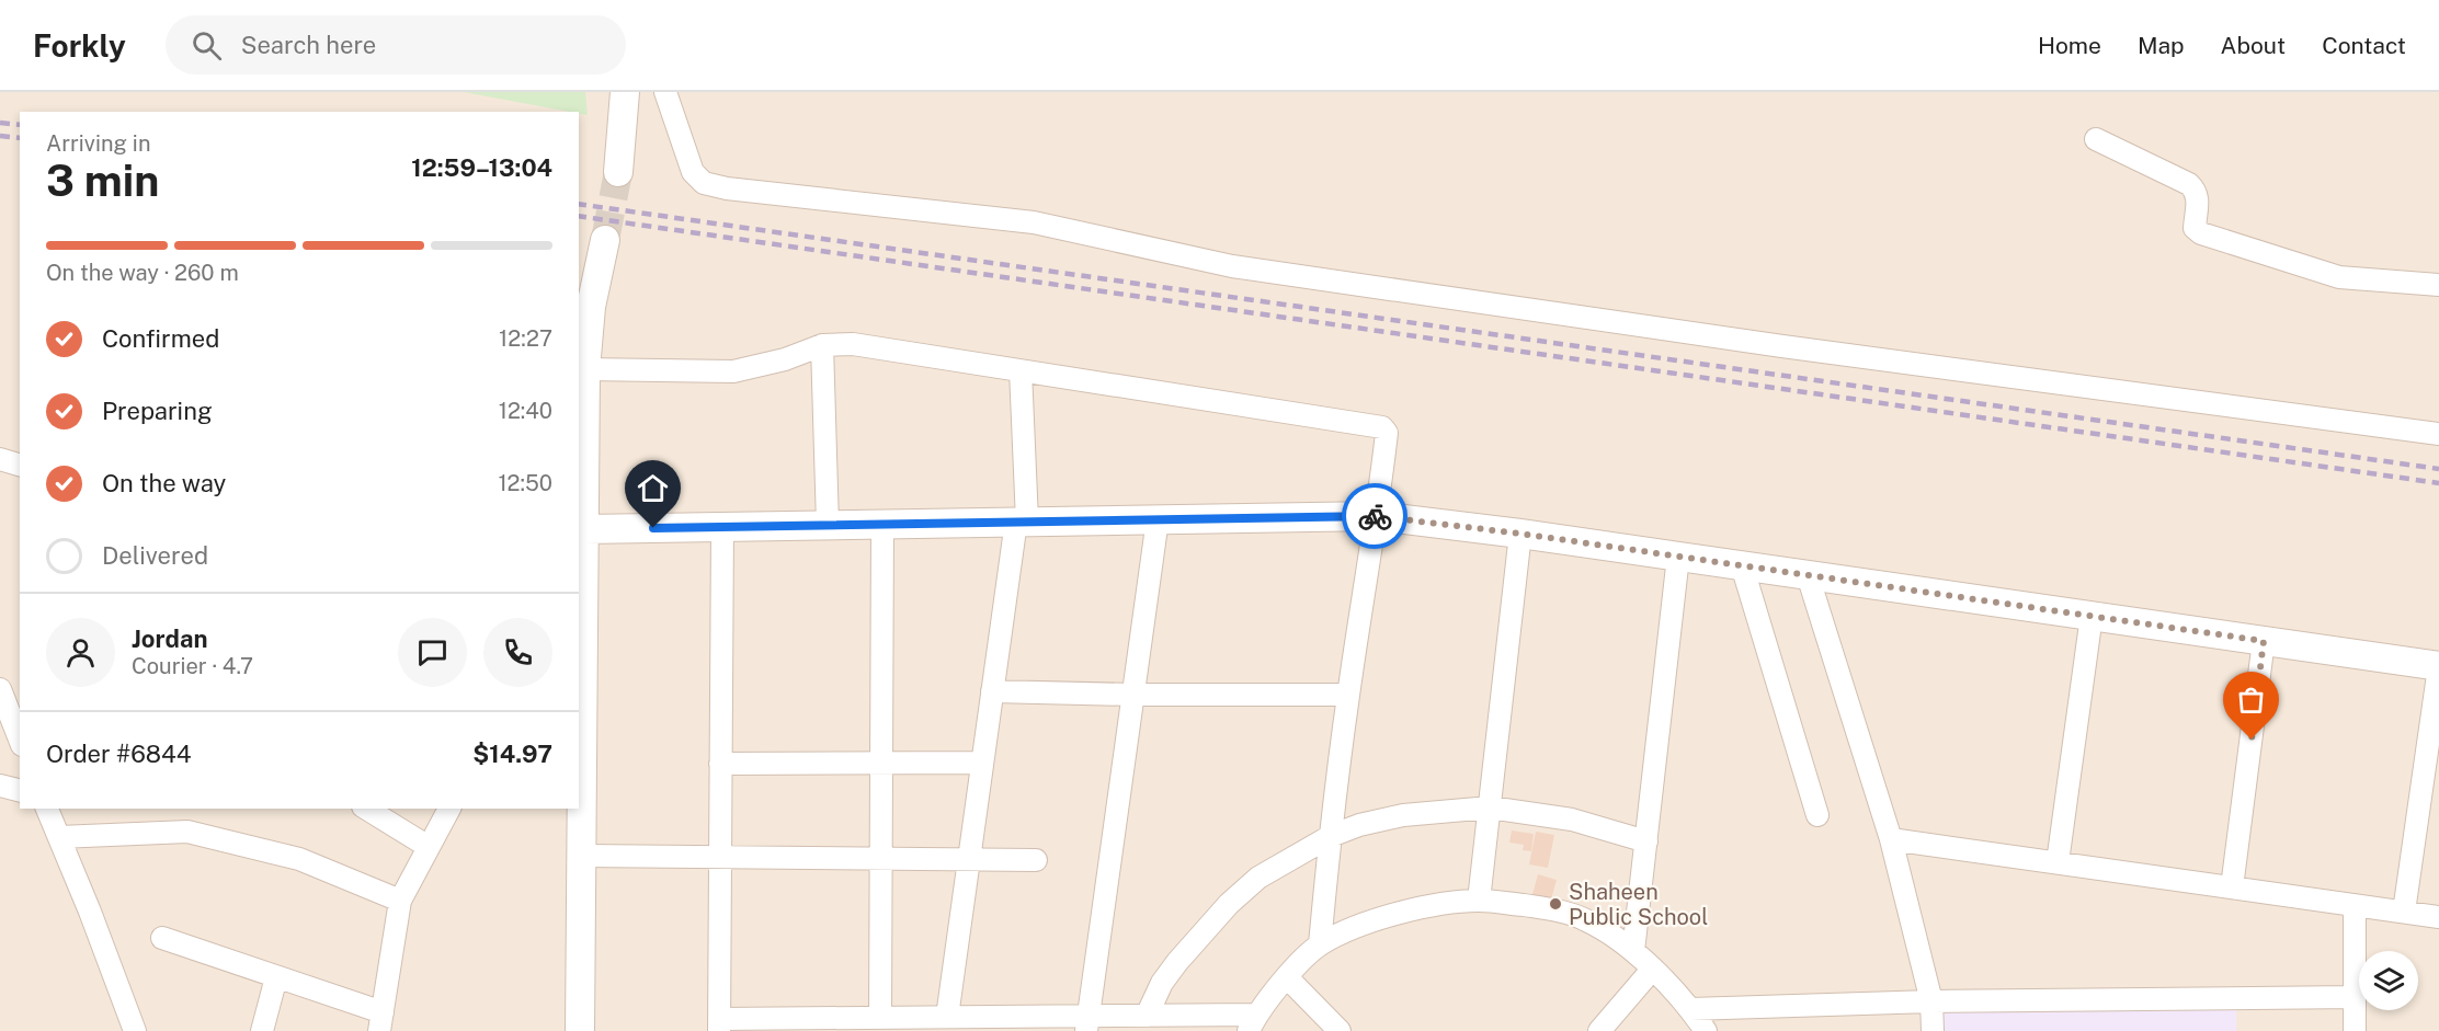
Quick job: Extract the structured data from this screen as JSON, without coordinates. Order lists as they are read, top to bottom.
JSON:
{
  "places": ["Shaheen Public School"],
  "page": {
    "header": "Forkly",
    "search": "Search here",
    "nav": [
      "Home",
      "Map",
      "About",
      "Contact"
    ],
    "heading": ["3 min", "Arriving in", "12:59–13:04"],
    "panel": [
      "Jordan",
      "Courier · 4.7",
      "Order #6844",
      "$14.97"
    ],
    "bar": "On the way · 260 m",
    "list": [
      ["Confirmed", "12:27"],
      ["Preparing", "12:40"],
      ["On the way", "12:50"],
      "Delivered"
    ]
  }
}
